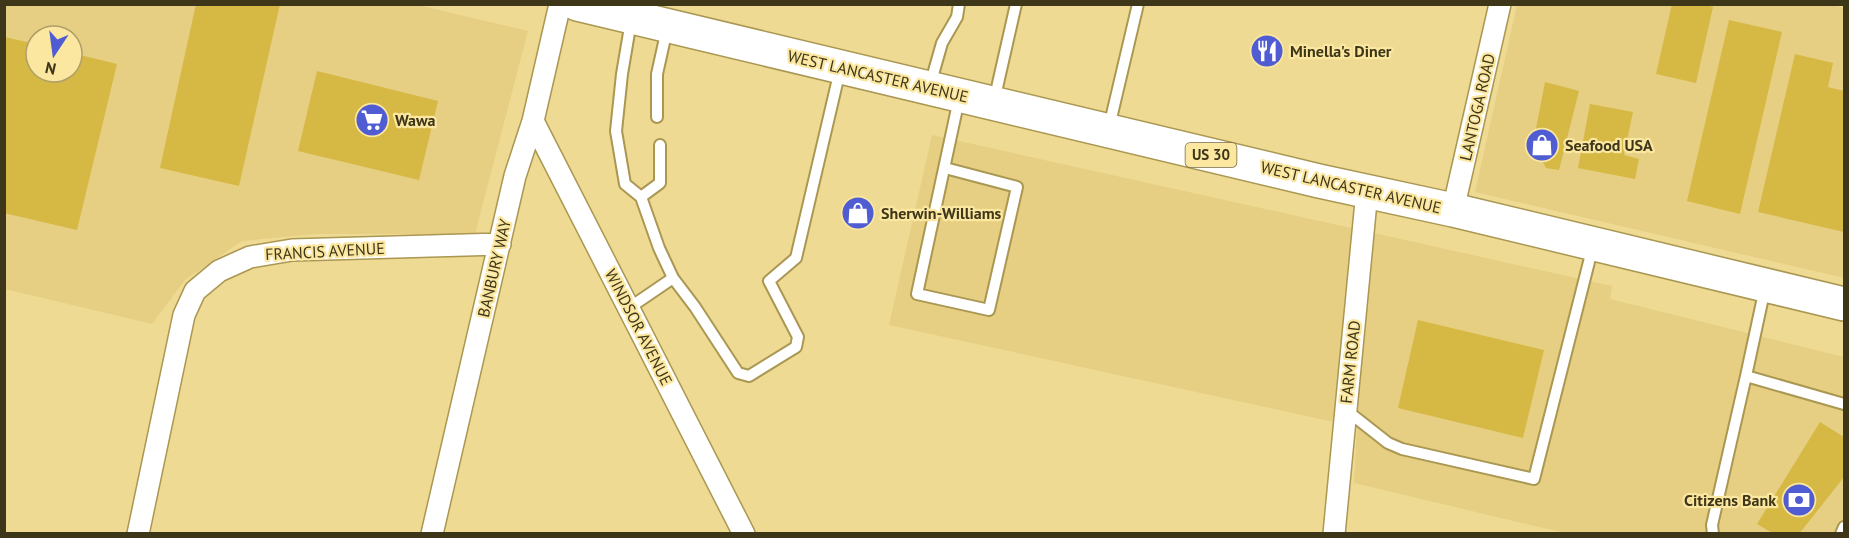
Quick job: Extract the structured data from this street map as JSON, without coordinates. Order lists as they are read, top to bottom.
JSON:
{
  "streets": {
    "highway": ["WEST LANCASTER AVENUE", "US 30"],
    "street": [
      "LANTOGA ROAD",
      "FRANCIS AVENUE",
      "BANBURY WAY",
      "WINDSOR AVENUE",
      "FARM ROAD"
    ]
  },
  "crossings": [
    ["WEST LANCASTER AVENUE", "LANTOGA ROAD"],
    ["WEST LANCASTER AVENUE", "FARM ROAD"],
    ["FRANCIS AVENUE", "BANBURY WAY"],
    ["BANBURY WAY", "WINDSOR AVENUE"]
  ],
  "places": {
    "restaurant": ["Minella's Diner"],
    "supermarket": ["Wawa"],
    "shop": ["Seafood USA", "Sherwin-Williams"],
    "bank": ["Citizens Bank"]
  },
  "north": "bottom"
}
